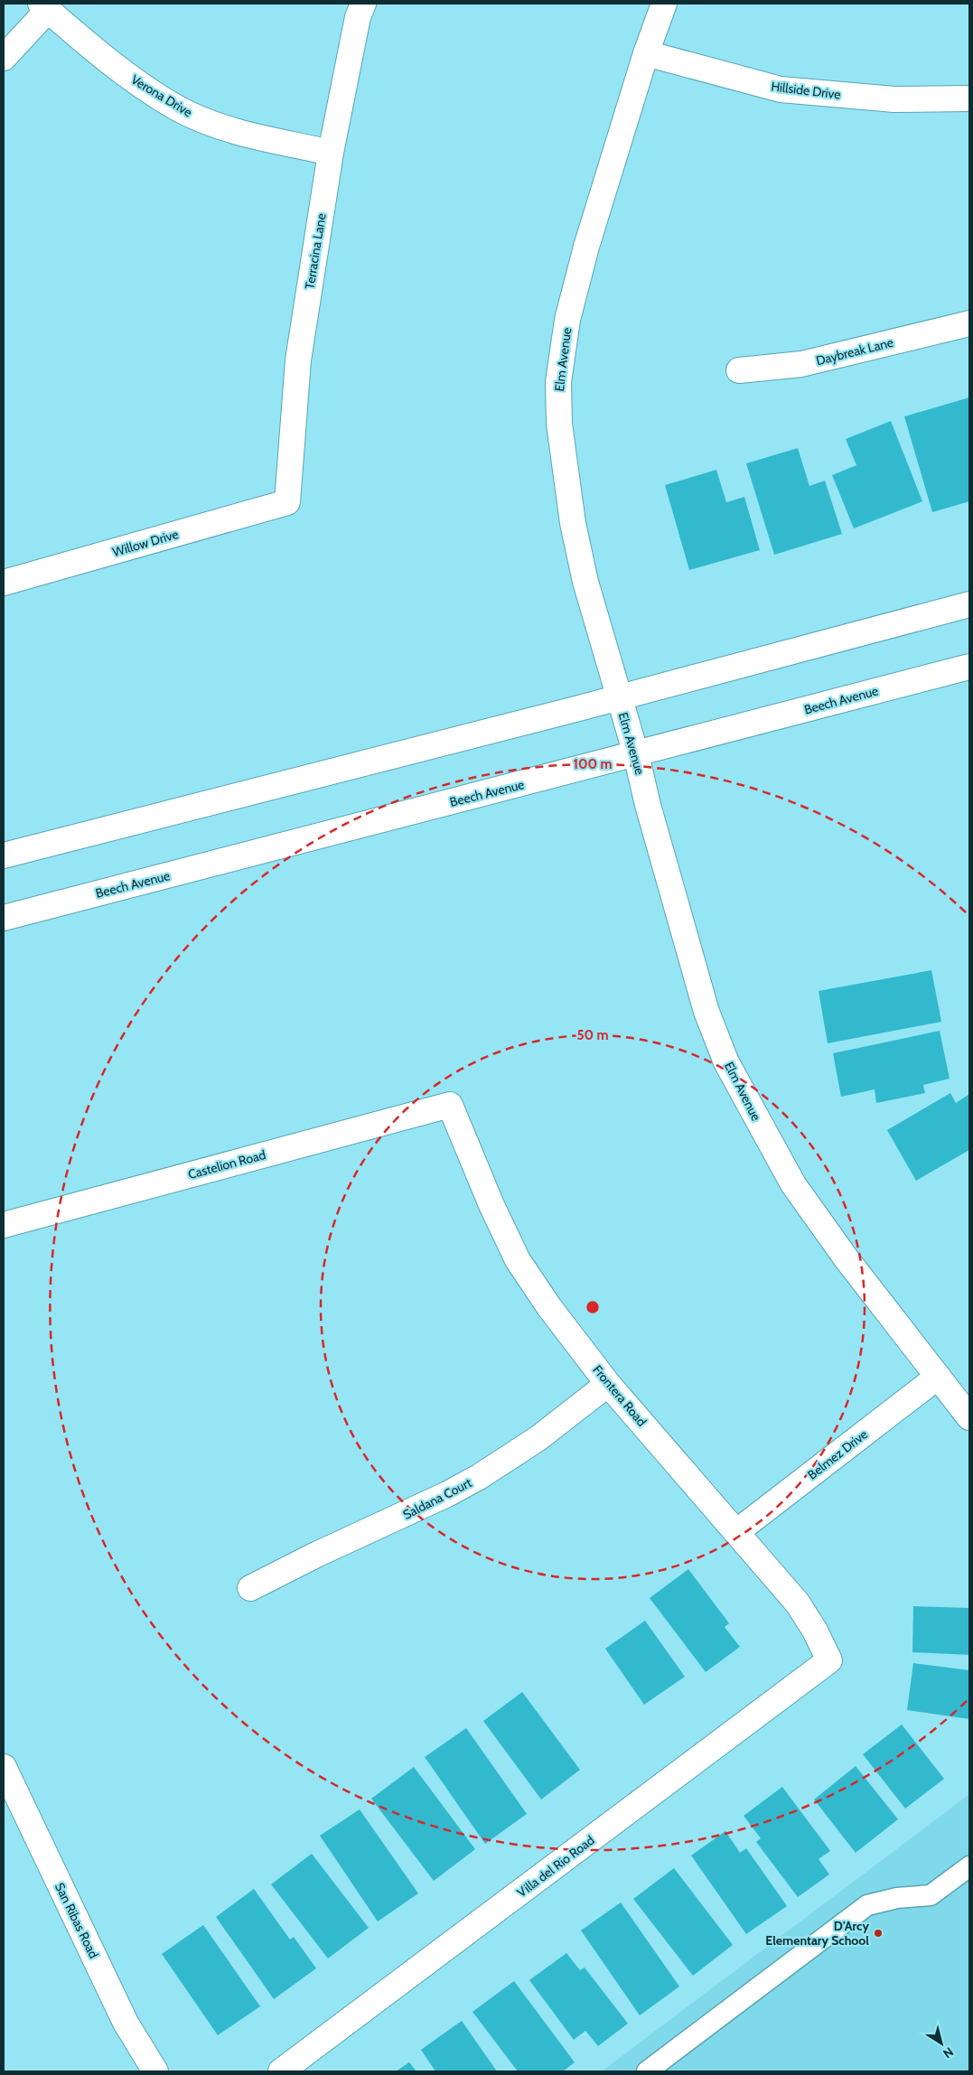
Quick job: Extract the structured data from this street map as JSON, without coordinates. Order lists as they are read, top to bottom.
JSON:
{
  "streets": {
    "street": [
      "Hillside Drive",
      "Verona Drive",
      "Terracina Lane",
      "Daybreak Lane",
      "Elm Avenue",
      "Willow Drive",
      "Beech Avenue",
      "Castelion Road",
      "Frontera Road",
      "Belmez Drive",
      "Saldana Court",
      "Villa del Rio Road",
      "San Ribas Road"
    ]
  },
  "crossings": [
    ["Hillside Drive", "Elm Avenue"],
    ["Verona Drive", "Terracina Lane"],
    ["Terracina Lane", "Willow Drive"],
    ["Elm Avenue", "Beech Avenue"],
    ["Elm Avenue", "Belmez Drive"],
    ["Castelion Road", "Frontera Road"],
    ["Frontera Road", "Belmez Drive"],
    ["Frontera Road", "Saldana Court"],
    ["Frontera Road", "Villa del Rio Road"]
  ],
  "places": ["D'Arcy Elementary School"],
  "north": "bottom right",
  "rings": ["100 m", "50 m"]
}
